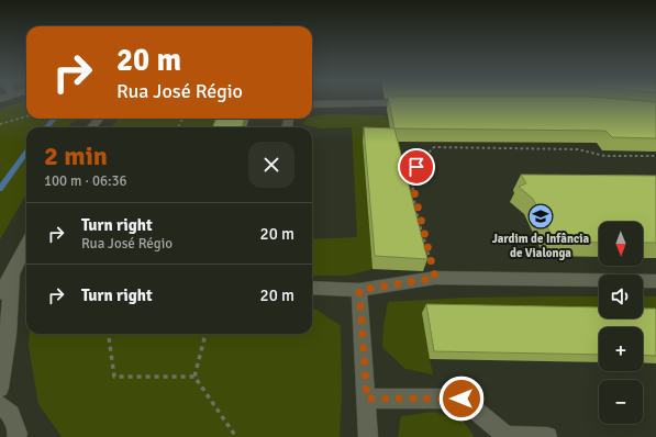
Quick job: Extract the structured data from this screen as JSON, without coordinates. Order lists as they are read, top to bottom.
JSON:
{
  "places": {
    "school or university": ["Jardim de Infância de Vialonga"]
  },
  "north": "bottom",
  "page": {
    "turn": ["20 m", "Rua José Régio"],
    "heading": ["2 min", "100 m · 06:36"],
    "list": [
      {
        "name": "Turn right",
        "note": "Rua José Régio",
        "value": "20 m"
      },
      {
        "name": "Turn right",
        "value": "20 m"
      }
    ],
    "map_buttons": ["+", "−"]
  }
}
